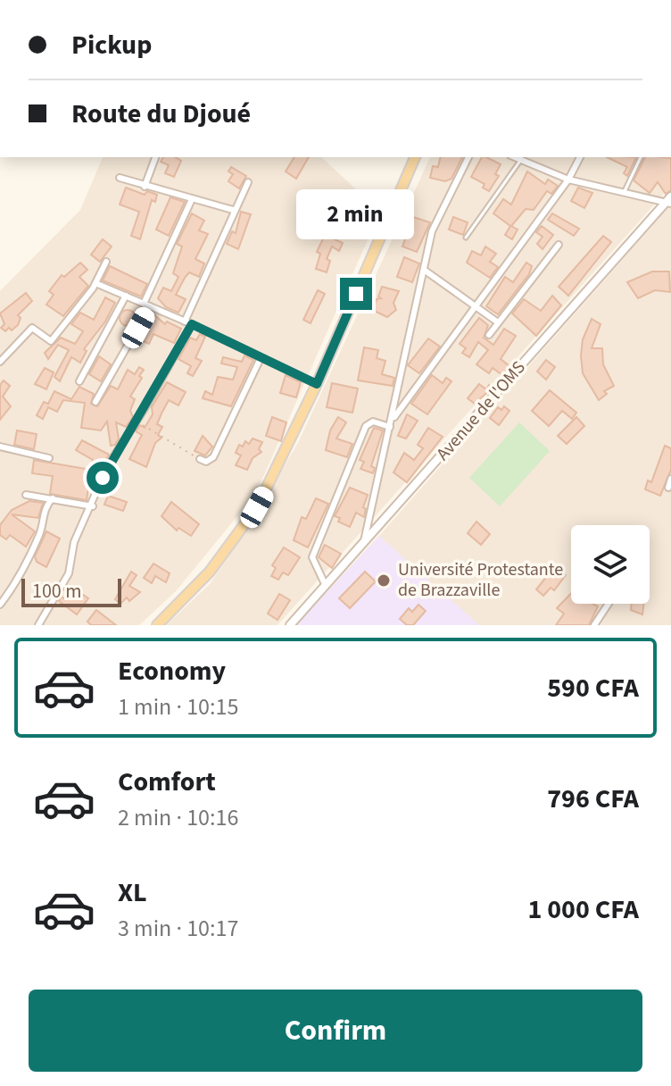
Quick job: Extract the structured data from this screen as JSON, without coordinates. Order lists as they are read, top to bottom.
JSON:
{
  "streets": {
    "street": ["Avenue de l'OMS"]
  },
  "places": ["Université Protestante de Brazzaville"],
  "scale_bar": "100 m",
  "page": {
    "banner": ["Pickup", "Route du Djoué"],
    "bubble": "2 min",
    "scale": "100 m",
    "list": [
      {
        "name": "Economy",
        "note": "1 min · 10:15",
        "value": "590 CFA"
      },
      {
        "name": "Comfort",
        "note": "2 min · 10:16",
        "value": "796 CFA"
      },
      {
        "name": "XL",
        "note": "3 min · 10:17",
        "value": "1 000 CFA"
      }
    ],
    "buttons": "Confirm"
  }
}
